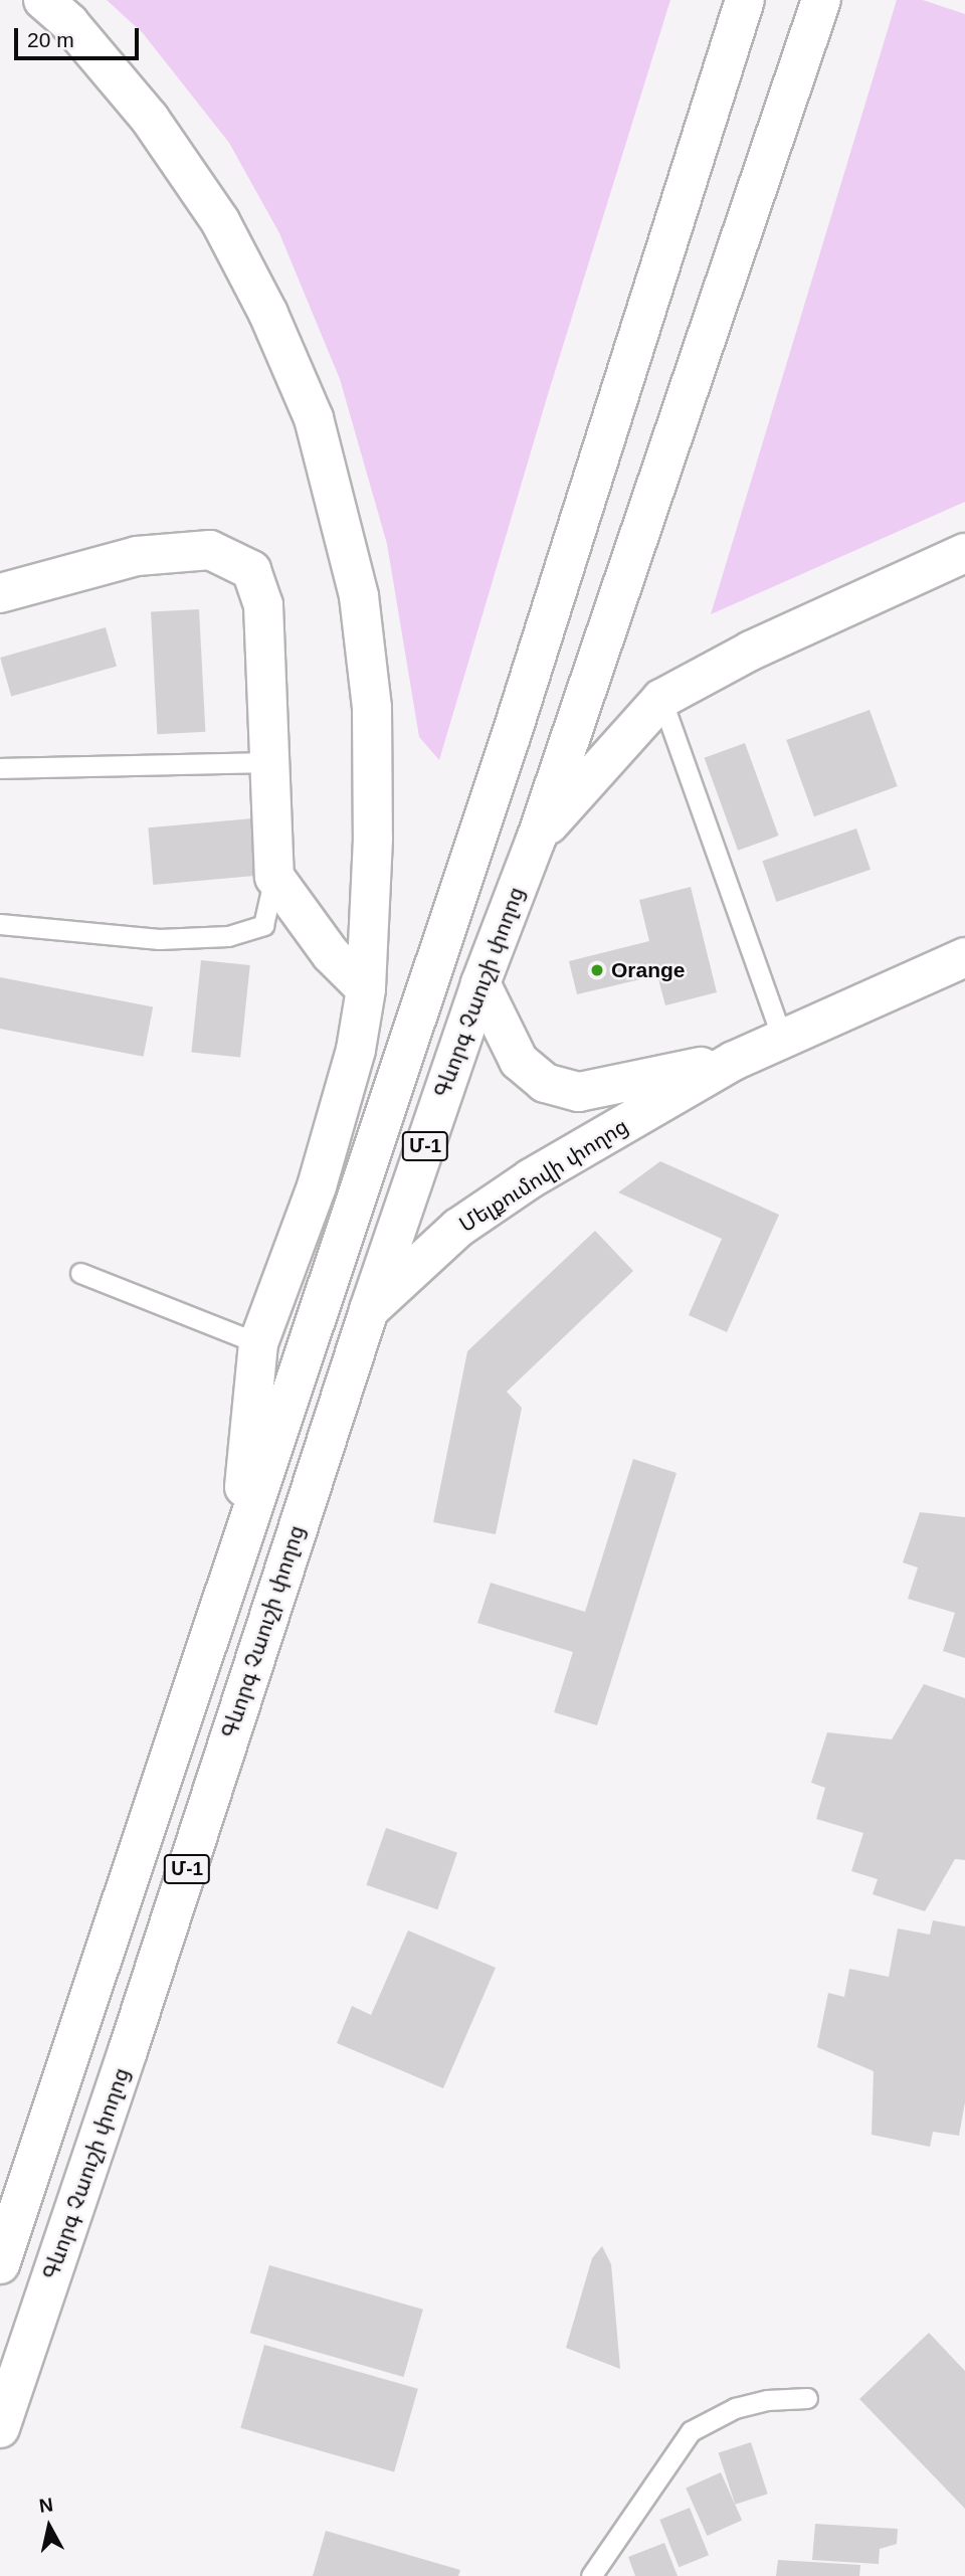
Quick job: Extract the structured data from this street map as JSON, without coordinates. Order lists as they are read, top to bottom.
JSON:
{
  "streets": {
    "main road": ["Գևորգ Չաուշի փողոց", "Մ-1", "Մելքումովի փողոց"]
  },
  "crossings": [
    ["Գևորգ Չաուշի փողոց", "Մելքումովի փողոց"]
  ],
  "places": ["Orange"],
  "scale_bar": "20 m",
  "north": "top"
}
